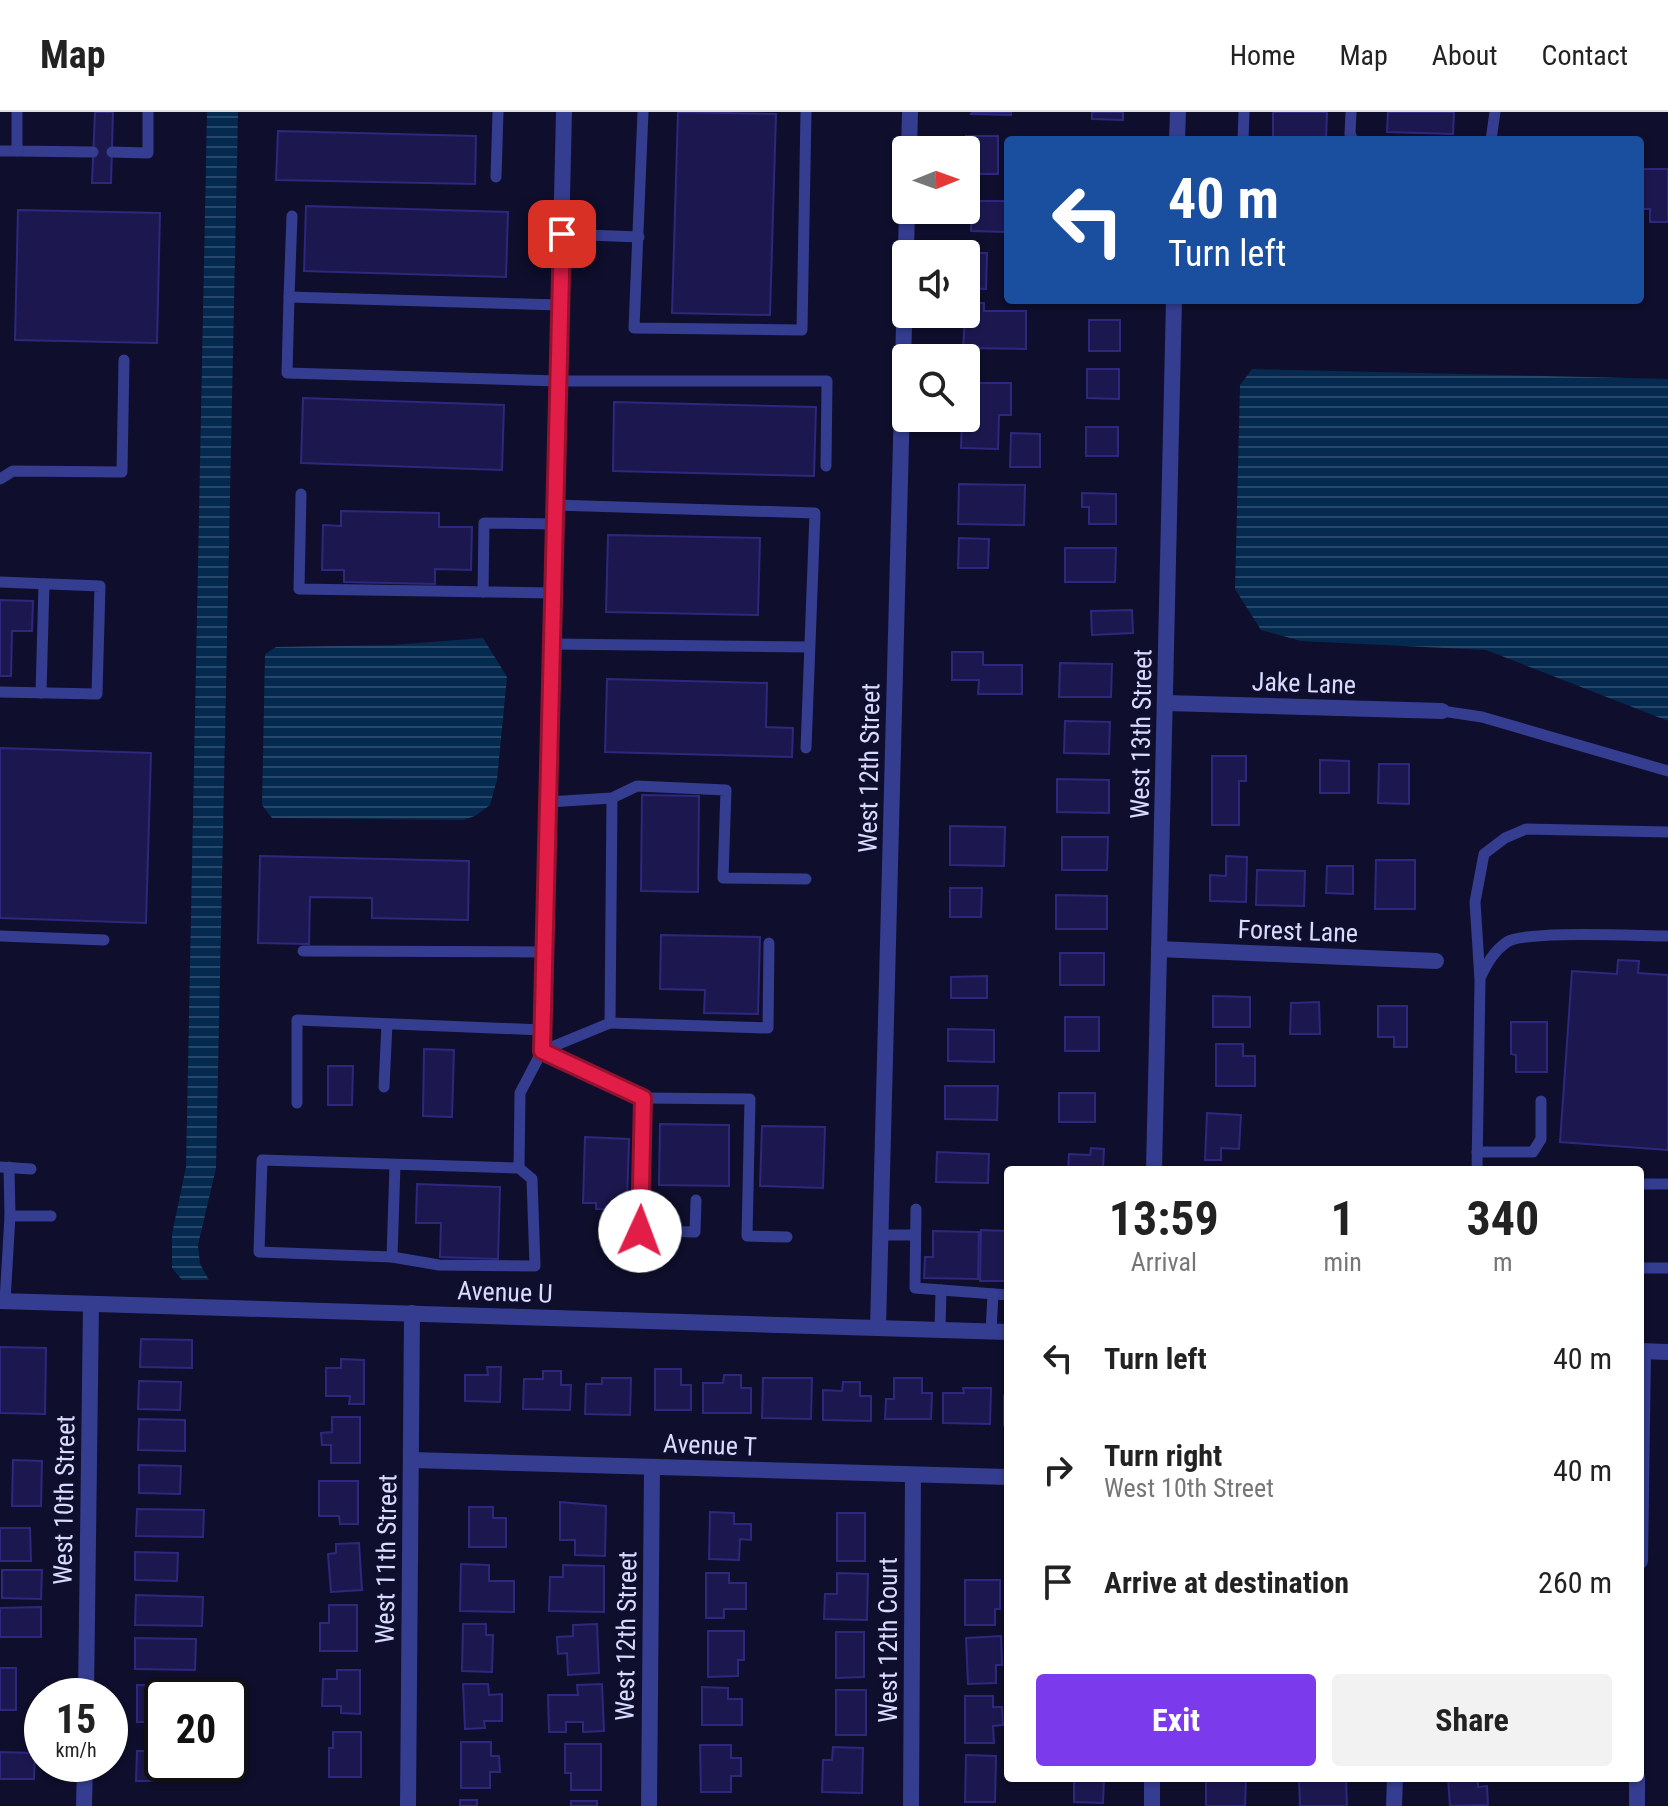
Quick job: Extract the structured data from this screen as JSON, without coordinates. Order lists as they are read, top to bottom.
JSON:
{
  "streets": {
    "street": [
      "Jake Lane",
      "West 13th Street",
      "West 12th Street",
      "Forest Lane",
      "Avenue U",
      "Avenue T",
      "West 10th Street",
      "West 11th Street",
      "West 12th Court"
    ]
  },
  "crossings": [
    ["Jake Lane", "West 13th Street"],
    ["West 13th Street", "Forest Lane"],
    ["West 12th Street", "Avenue U"],
    ["West 12th Street", "Avenue T"],
    ["Avenue U", "West 10th Street"],
    ["Avenue U", "West 11th Street"],
    ["Avenue T", "West 11th Street"],
    ["Avenue T", "West 12th Court"]
  ],
  "north": "right",
  "page": {
    "header": "Map",
    "nav": [
      "Home",
      "Map",
      "About",
      "Contact"
    ],
    "turn": ["40 m", "Turn left"],
    "eta": [
      "13:59",
      "Arrival",
      "1",
      "min",
      "340",
      "m"
    ],
    "list": [
      {
        "name": "Turn left",
        "value": "40 m"
      },
      {
        "name": "Turn right",
        "note": "West 10th Street",
        "value": "40 m"
      },
      {
        "name": "Arrive at destination",
        "value": "260 m"
      }
    ],
    "buttons": ["Exit", "Share"],
    "speed": "15 km/h",
    "limit": "20"
  }
}
